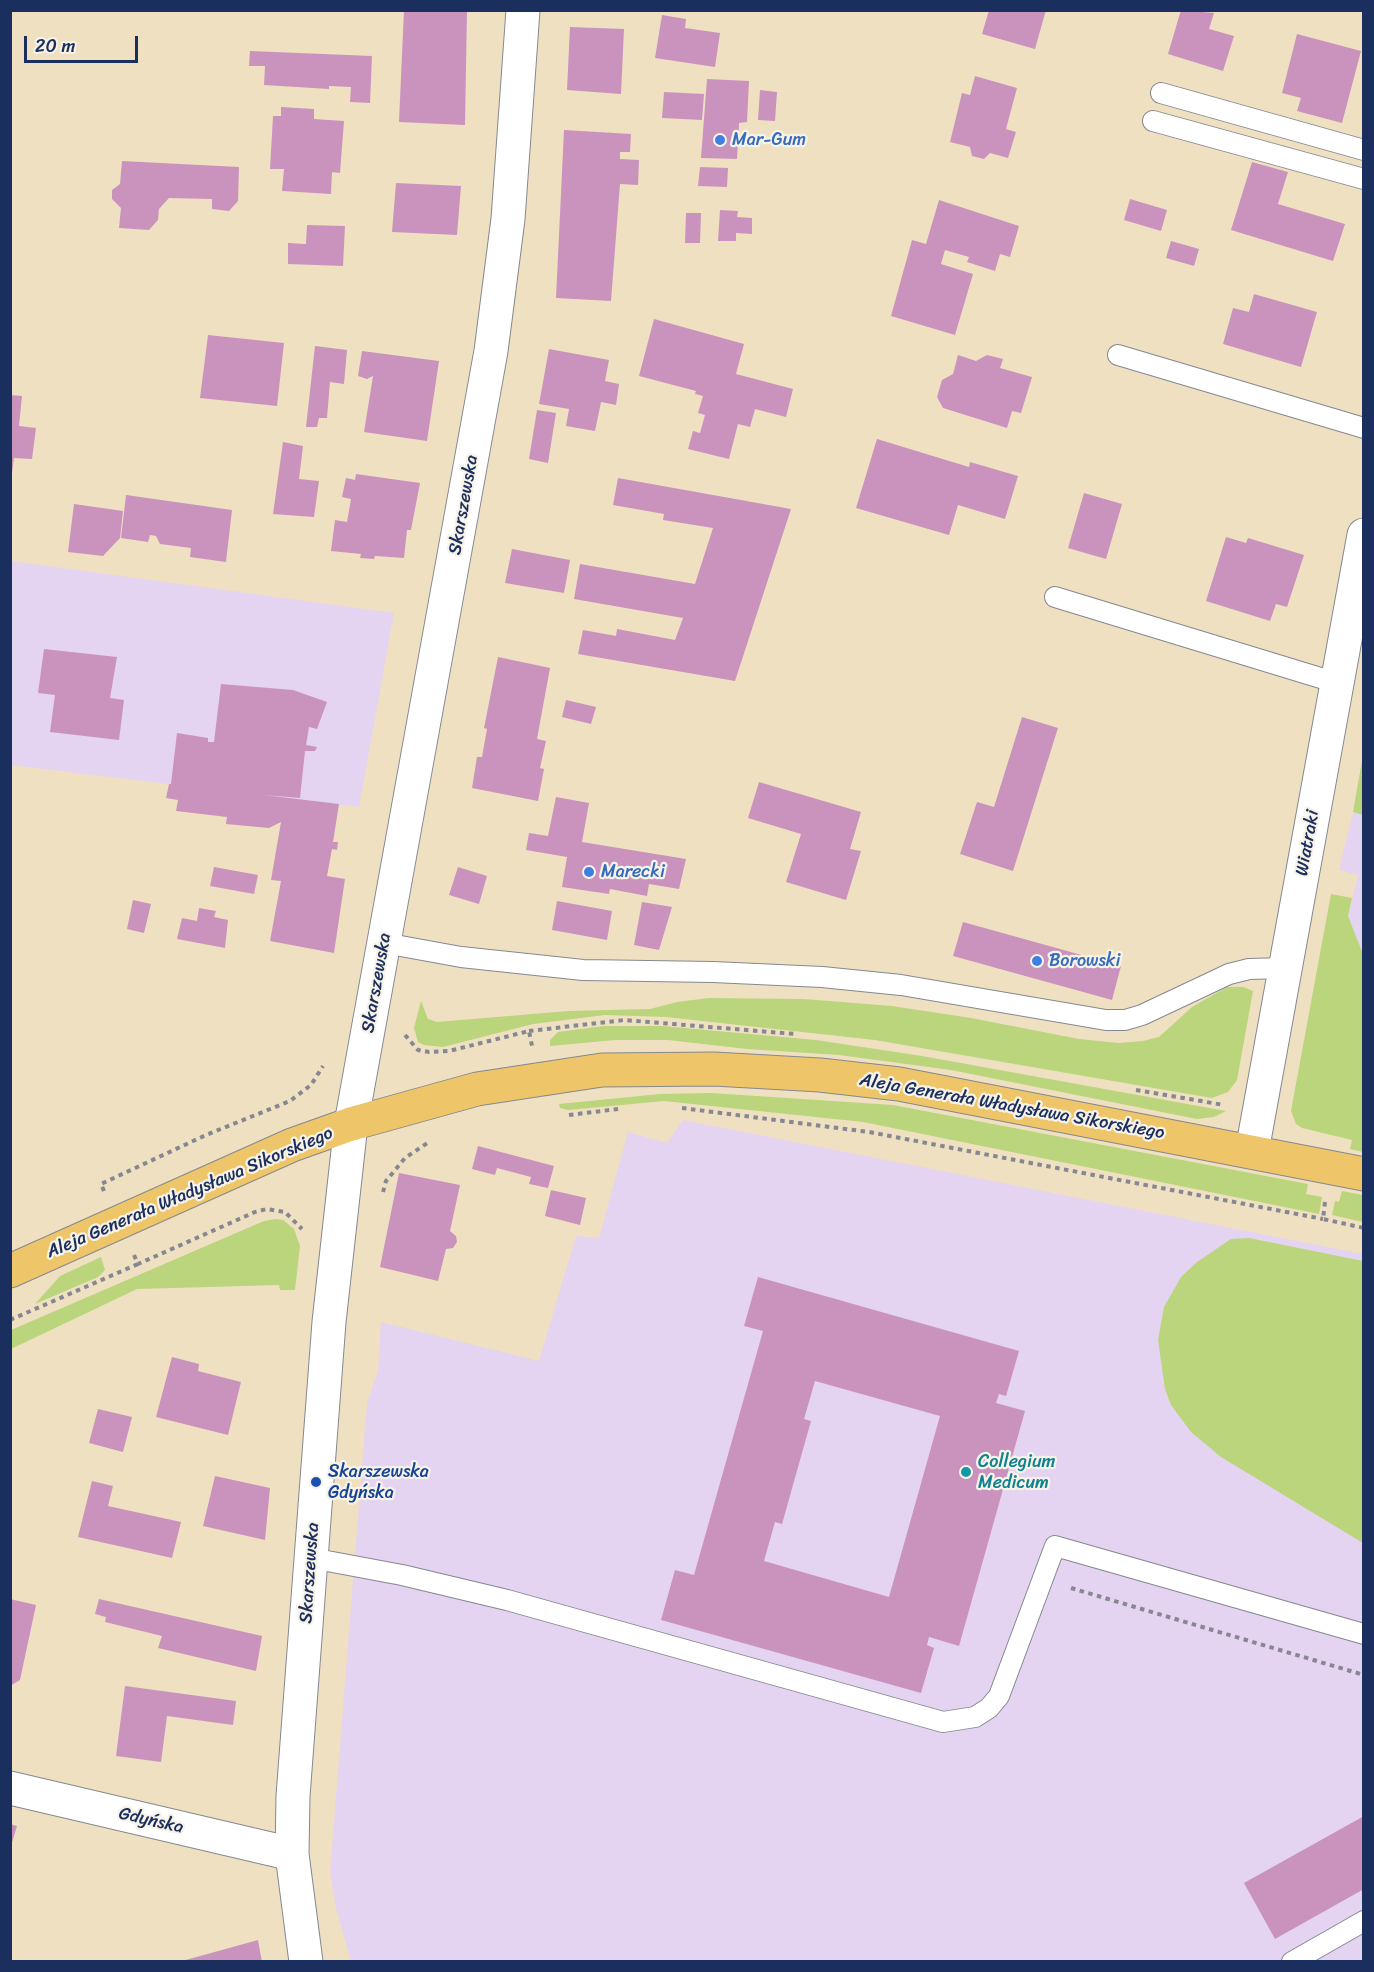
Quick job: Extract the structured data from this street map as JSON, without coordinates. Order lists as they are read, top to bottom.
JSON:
{
  "streets": {
    "main road": ["Aleja Generała Władysława Sikorskiego"],
    "street": ["Skarszewska", "Wiatraki", "Gdyńska"]
  },
  "crossings": [
    ["Skarszewska", "Aleja Generała Władysława Sikorskiego"],
    ["Skarszewska", "Gdyńska"],
    ["Wiatraki", "Aleja Generała Władysława Sikorskiego"]
  ],
  "places": [
    "Mar-Gum",
    "Marecki",
    "Borowski",
    "Collegium Medicum",
    "Skarszewska Gdyńska"
  ],
  "scale_bar": "20 m"
}
